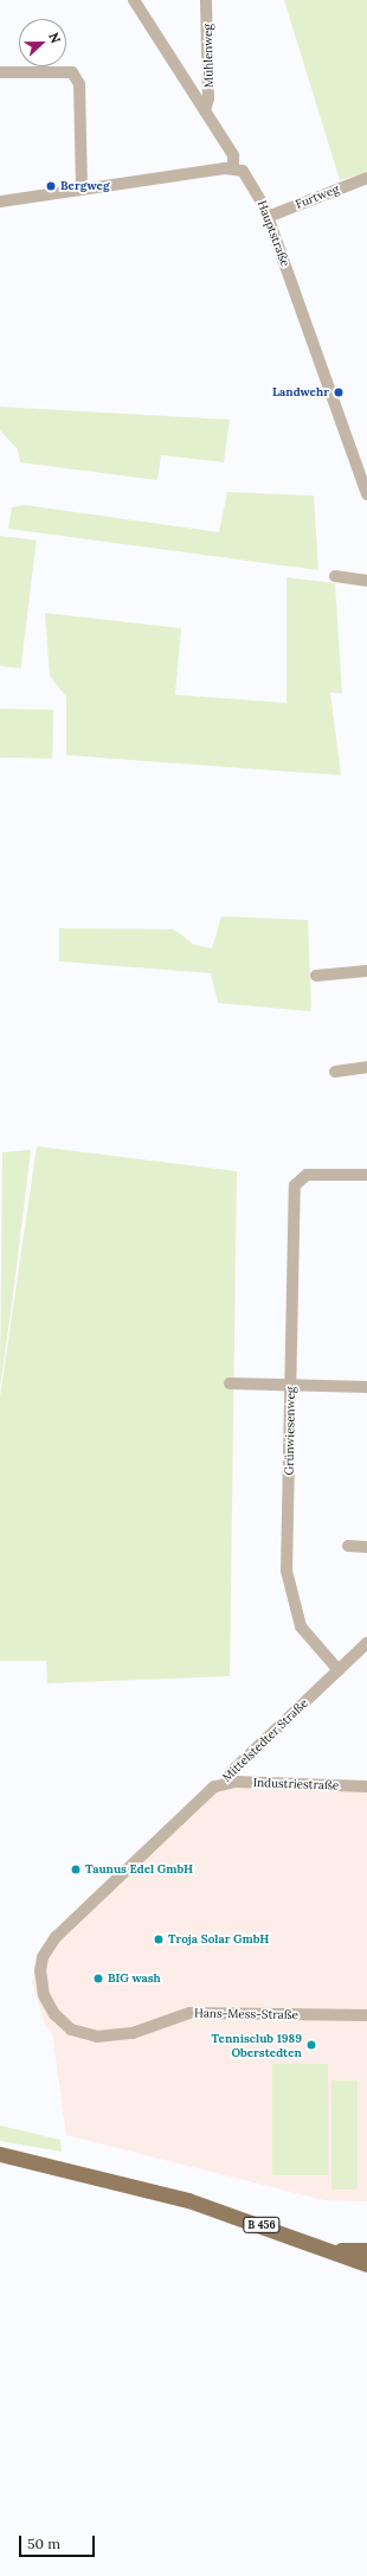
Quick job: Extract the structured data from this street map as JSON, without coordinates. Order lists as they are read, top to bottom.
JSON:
{
  "streets": {
    "main road": ["B 456"],
    "street": [
      "Mühlenweg",
      "Furtweg",
      "Hauptstraße",
      "Grünwiesenweg",
      "Mittelstedter Straße",
      "Industriestraße",
      "Hans-Mess-Straße"
    ]
  },
  "crossings": [
    ["Furtweg", "Hauptstraße"],
    ["Grünwiesenweg", "Mittelstedter Straße"],
    ["Mittelstedter Straße", "Industriestraße"],
    ["Mittelstedter Straße", "Hans-Mess-Straße"]
  ],
  "places": [
    "Bergweg",
    "Landwehr",
    "Taunus Edel GmbH",
    "Troja Solar GmbH",
    "BIG wash",
    "Tennisclub 1989 Oberstedten"
  ],
  "scale_bar": "50 m",
  "north": "right"
}
